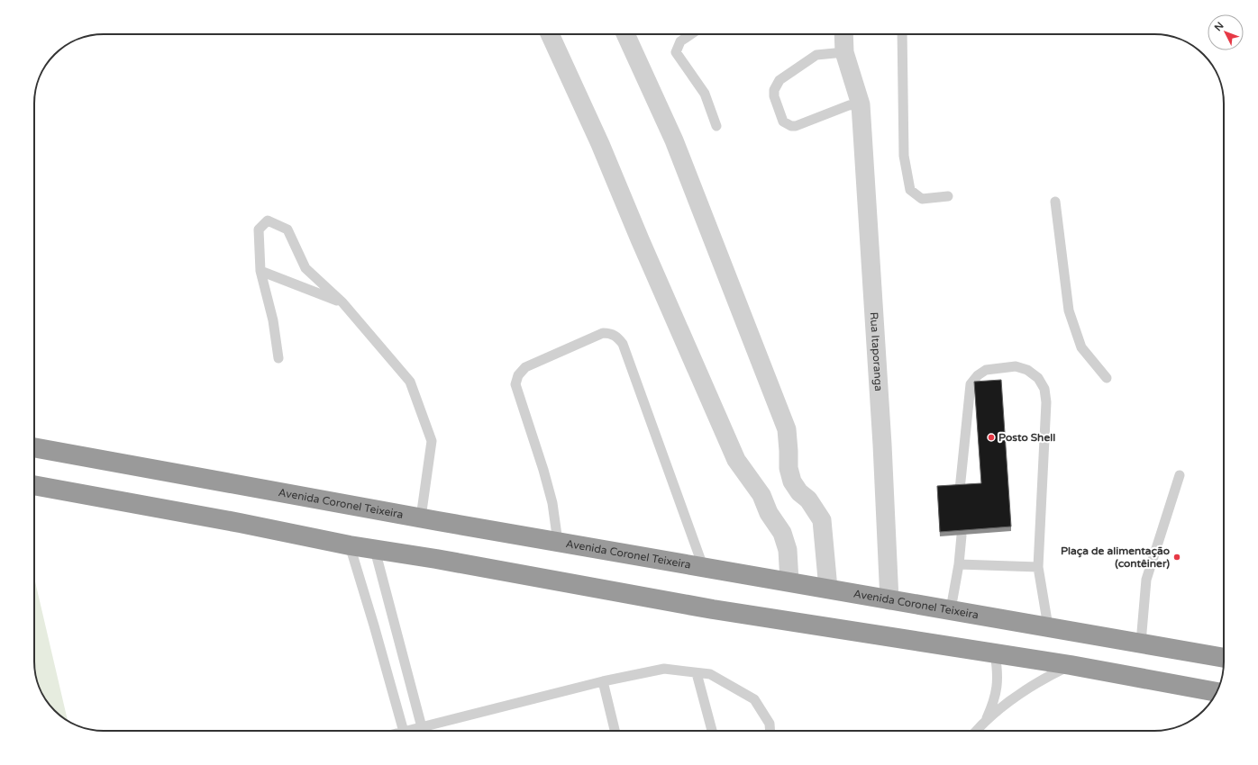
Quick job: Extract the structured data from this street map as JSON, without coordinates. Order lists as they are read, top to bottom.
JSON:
{
  "streets": {
    "highway": ["Avenida Coronel Teixeira"],
    "street": ["Rua Itaporanga"]
  },
  "crossings": [
    ["Rua Itaporanga", "Avenida Coronel Teixeira"]
  ],
  "places": ["Posto Shell", "Plaça de alimentação (contêiner)"],
  "north": "top left"
}
